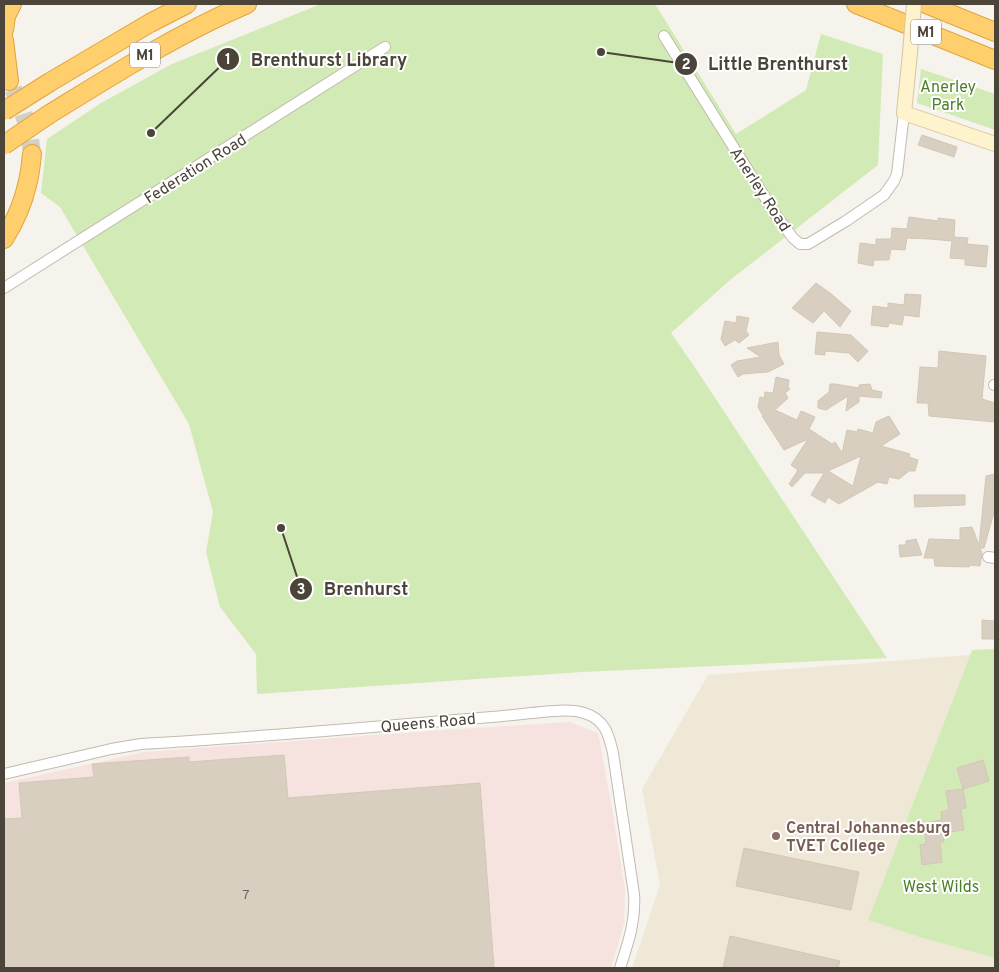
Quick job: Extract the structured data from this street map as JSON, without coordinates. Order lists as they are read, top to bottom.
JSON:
{
  "streets": {
    "highway": ["M1"],
    "street": ["Federation Road", "Anerley Road", "Queens Road"]
  },
  "parks": ["Anerley Park", "West Wilds"],
  "places": [
    "Little Brenthurst",
    "Brenthurst Library",
    "Brenhurst",
    "Central Johannesburg TVET College"
  ],
  "house_numbers": ["7"]
}
